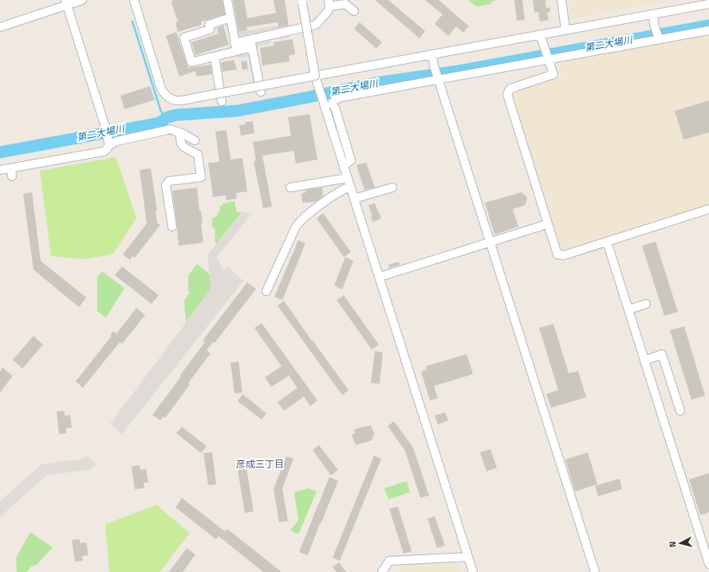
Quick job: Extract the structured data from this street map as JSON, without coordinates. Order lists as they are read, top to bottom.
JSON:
{
  "districts": ["彦成三丁目"],
  "water": ["第二大場川"],
  "north": "left"
}
